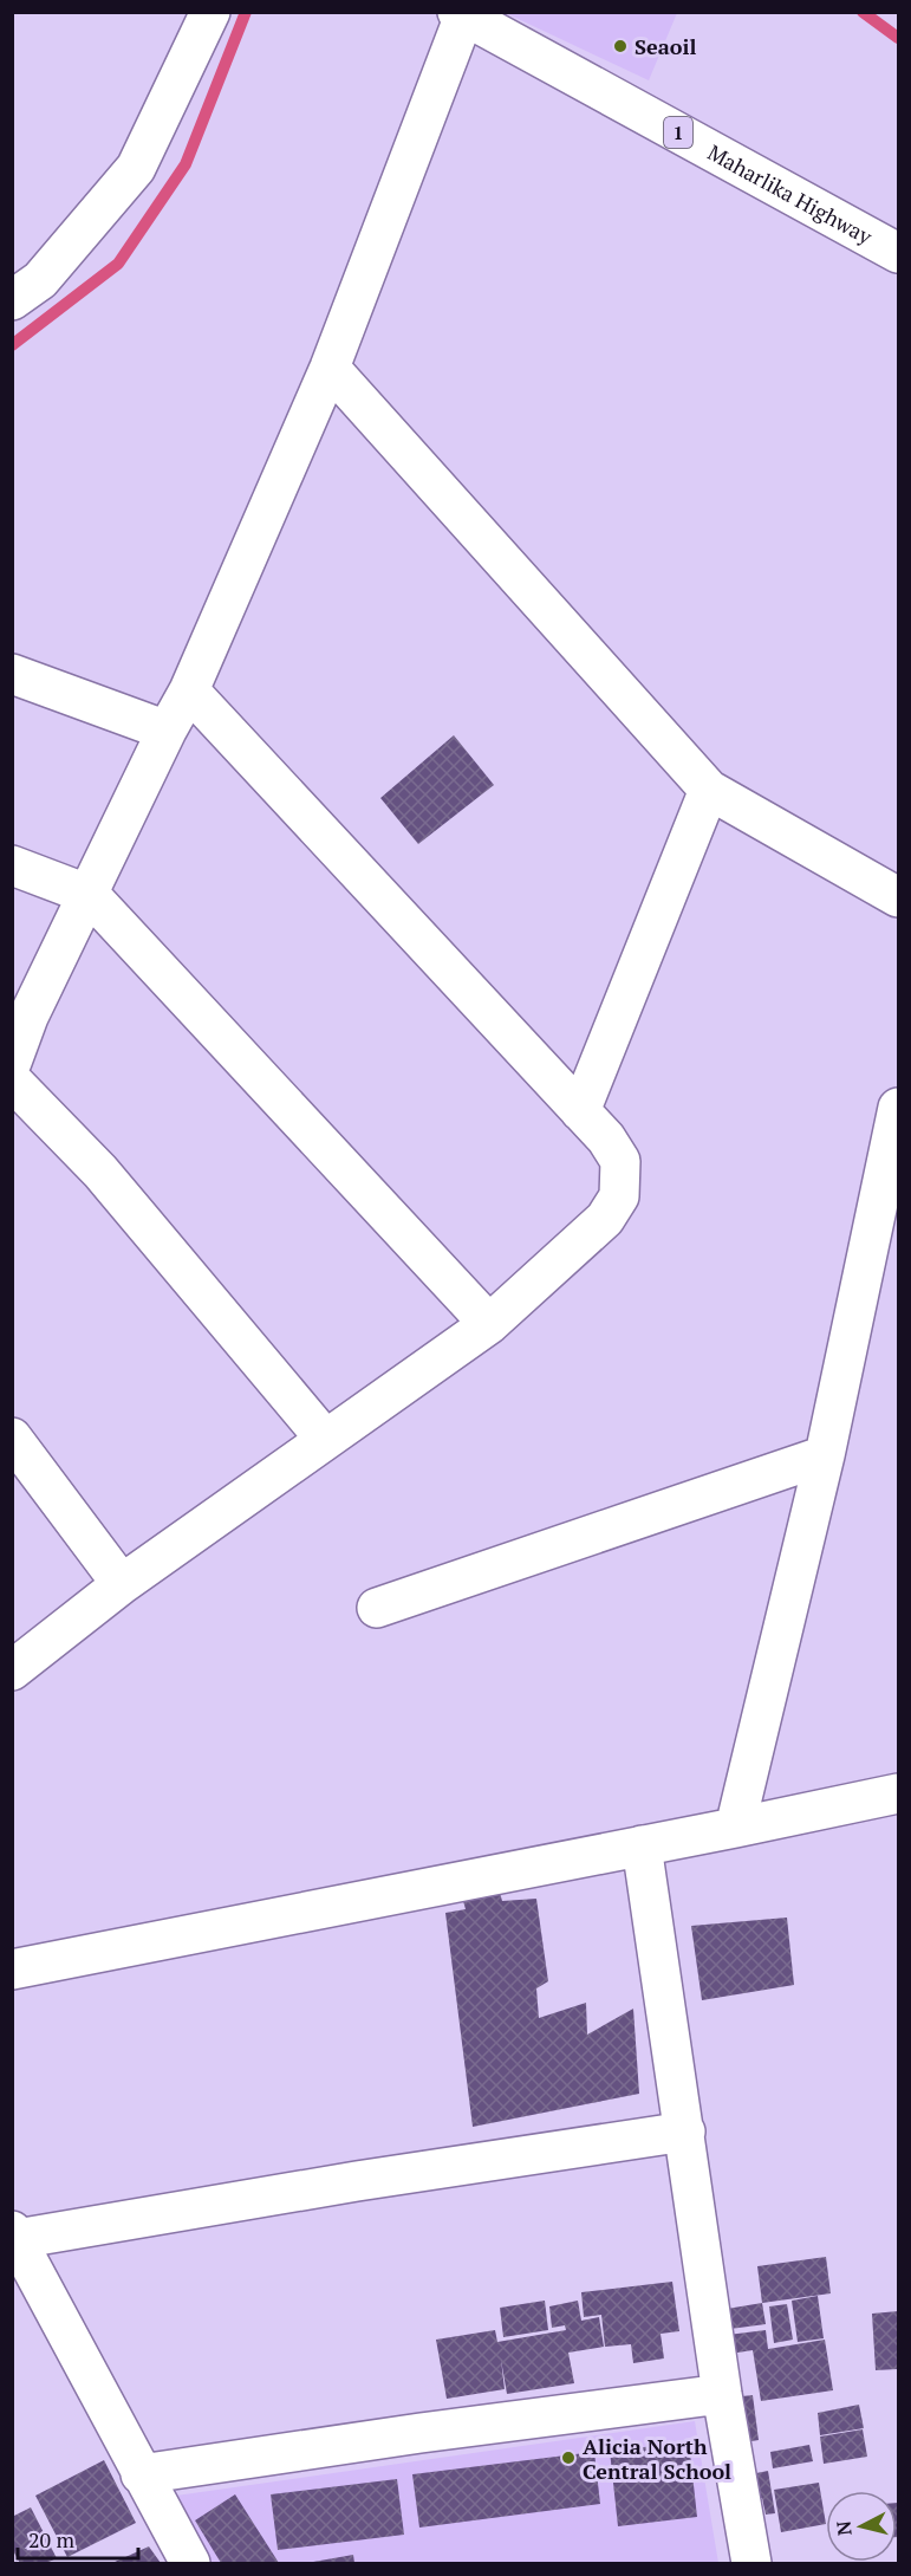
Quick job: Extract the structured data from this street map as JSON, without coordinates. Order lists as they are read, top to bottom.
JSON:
{
  "streets": {
    "street": ["1", "Maharlika Highway"]
  },
  "places": ["Seaoil", "Alicia North Central School"],
  "scale_bar": "20 m",
  "north": "left"
}
